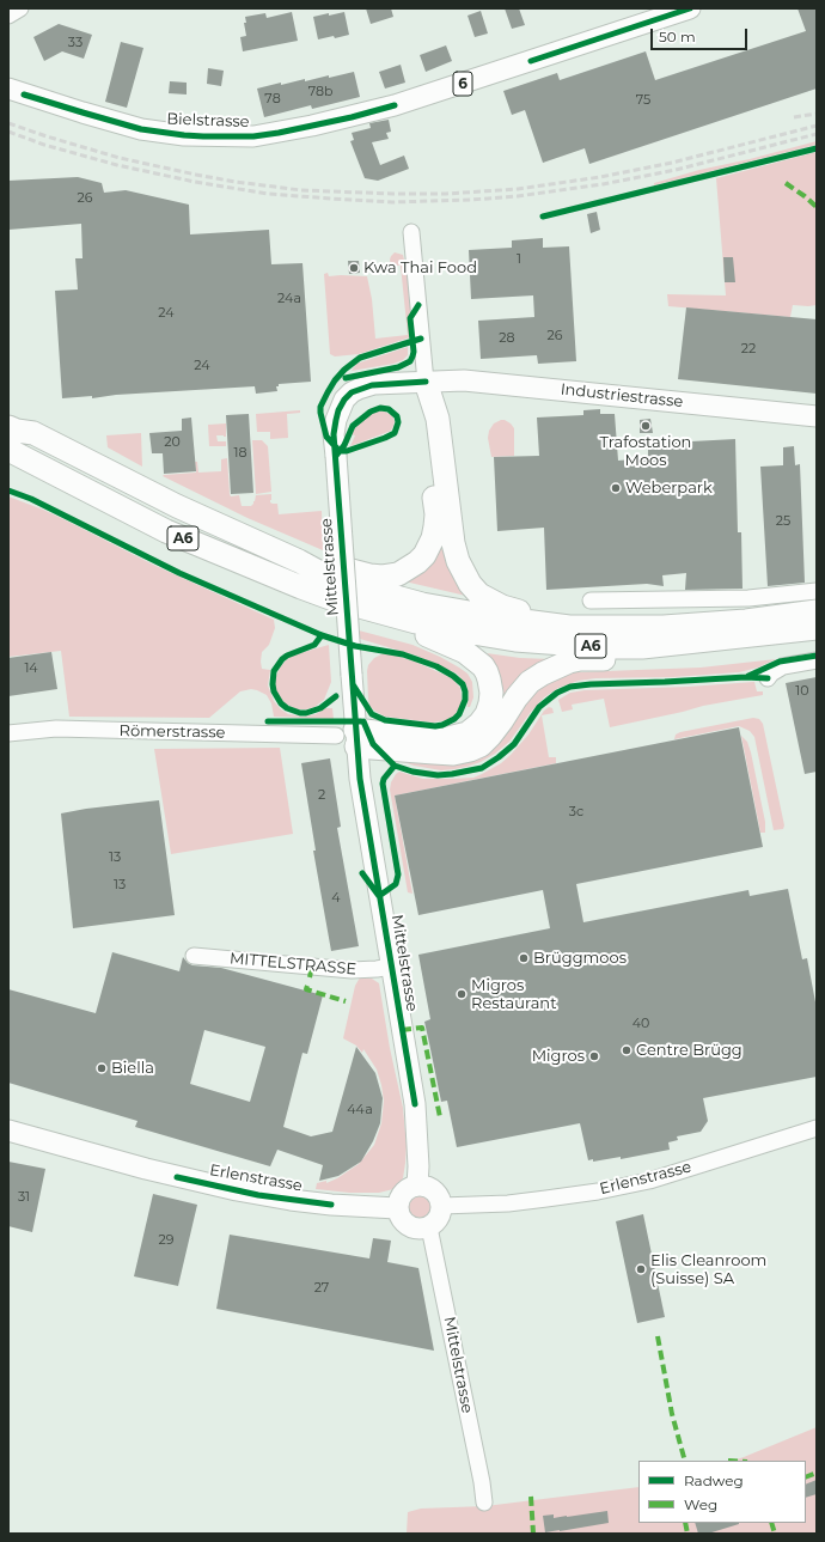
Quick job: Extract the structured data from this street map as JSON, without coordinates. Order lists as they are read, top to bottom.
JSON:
{
  "streets": {
    "highway": ["A6"],
    "main road": [
      "6",
      "Bielstrasse",
      "Industriestrasse",
      "Mittelstrasse",
      "Erlenstrasse"
    ],
    "street": ["Römerstrasse", "MITTELSTRASSE"]
  },
  "crossings": [
    ["Industriestrasse", "Mittelstrasse"],
    ["Mittelstrasse", "Römerstrasse"],
    ["Mittelstrasse", "MITTELSTRASSE"],
    ["Mittelstrasse", "Erlenstrasse"]
  ],
  "places": [
    "Kwa Thai Food",
    "Trafostation Moos",
    "Weberpark",
    "Brüggmoos",
    "Migros Restaurant",
    "Centre Brügg",
    "Migros",
    "Biella",
    "Elis Cleanroom (Suisse) SA"
  ],
  "house_numbers": [
    "33",
    "78b",
    "78",
    "75",
    "26",
    "1",
    "24a",
    "24",
    "26",
    "28",
    "22",
    "24",
    "20",
    "18",
    "25",
    "14",
    "10",
    "2",
    "3c",
    "13",
    "13",
    "4",
    "40",
    "44a",
    "31",
    "29",
    "27"
  ],
  "legend": ["Radweg", "Weg"],
  "scale_bar": "50 m"
}
